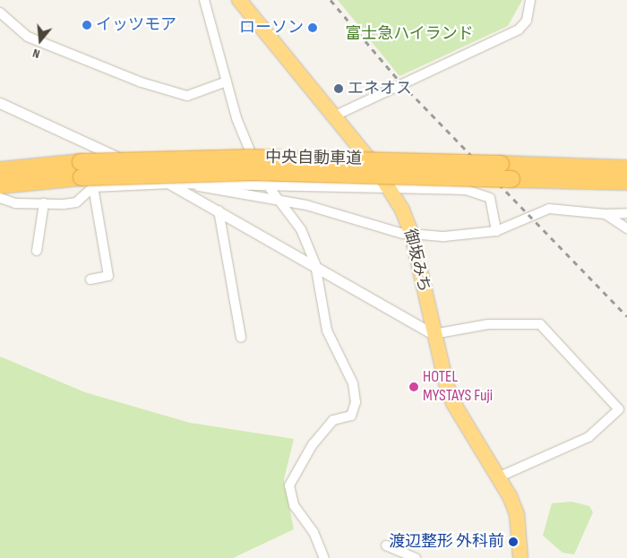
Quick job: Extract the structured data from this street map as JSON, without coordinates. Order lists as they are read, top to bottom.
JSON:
{
  "streets": {
    "highway": ["中央自動車道", "御坂みち"]
  },
  "parks": ["富士急ハイランド"],
  "places": [
    "イッツモア",
    "ローソン",
    "エネオス",
    "HOTEL MYSTAYS Fuji",
    "渡辺整形 外科前"
  ],
  "north": "bottom"
}
